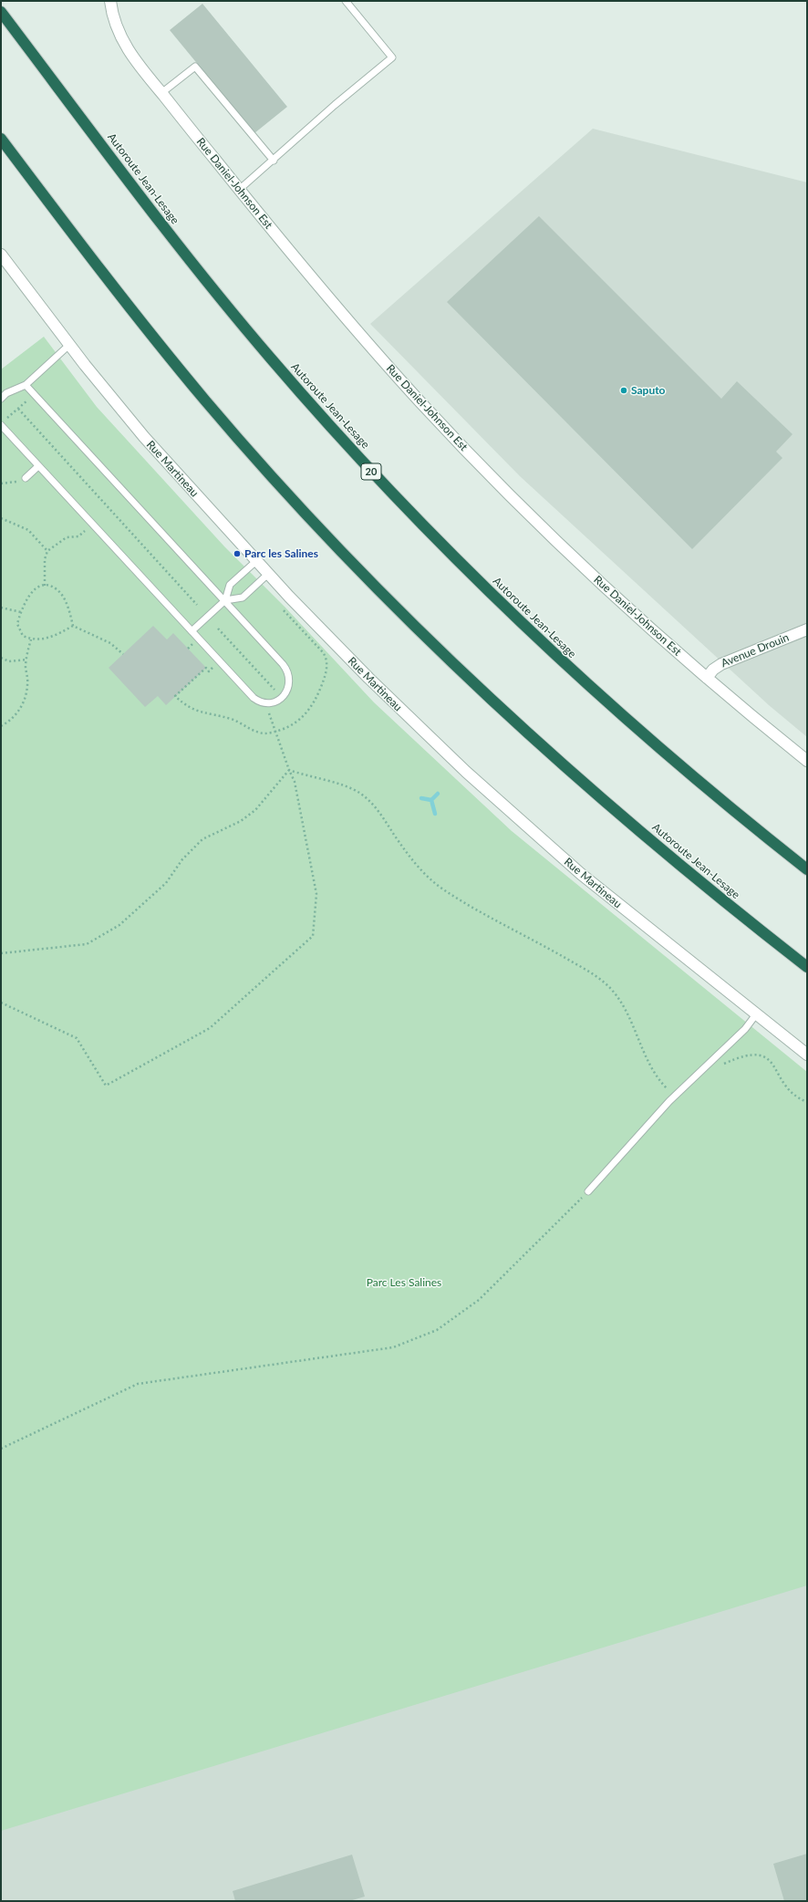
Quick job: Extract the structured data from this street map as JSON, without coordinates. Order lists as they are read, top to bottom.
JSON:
{
  "streets": {
    "highway": ["Autoroute Jean-Lesage", "20"],
    "street": ["Rue Daniel-Johnson Est", "Rue Martineau", "Avenue Drouin"]
  },
  "crossings": [
    ["Rue Daniel-Johnson Est", "Avenue Drouin"]
  ],
  "parks": ["Parc Les Salines"],
  "places": ["Saputo", "Parc les Salines"]
}
